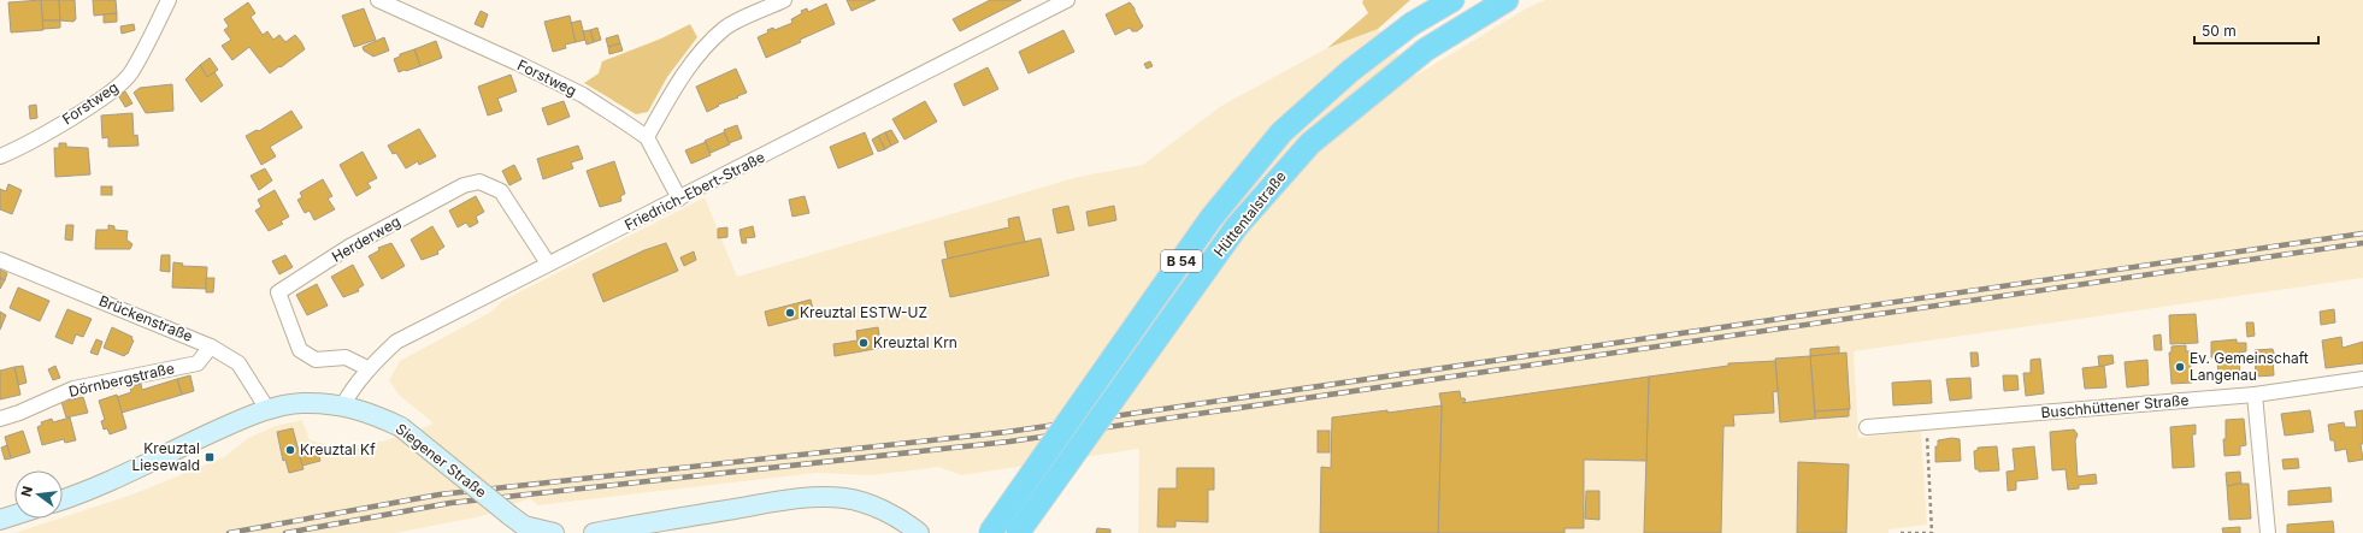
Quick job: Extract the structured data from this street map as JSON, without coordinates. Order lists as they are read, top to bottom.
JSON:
{
  "streets": {
    "highway": ["Hüttentalstraße", "B 54"],
    "main road": ["Siegener Straße"],
    "street": [
      "Forstweg",
      "Friedrich-Ebert-Straße",
      "Herderweg",
      "Brückenstraße",
      "Dörnbergstraße",
      "Buschhüttener Straße"
    ]
  },
  "crossings": [
    ["Forstweg", "Friedrich-Ebert-Straße"],
    ["Friedrich-Ebert-Straße", "Herderweg"],
    ["Friedrich-Ebert-Straße", "Siegener Straße"],
    ["Brückenstraße", "Dörnbergstraße"],
    ["Brückenstraße", "Siegener Straße"]
  ],
  "places": {
    "other": [
      "Kreuztal ESTW-UZ",
      "Kreuztal Krn",
      "Ev. Gemeinschaft Langenau",
      "Kreuztal Kf"
    ],
    "transit": ["Kreuztal Liesewald"]
  },
  "scale_bar": "50 m",
  "north": "left"
}
